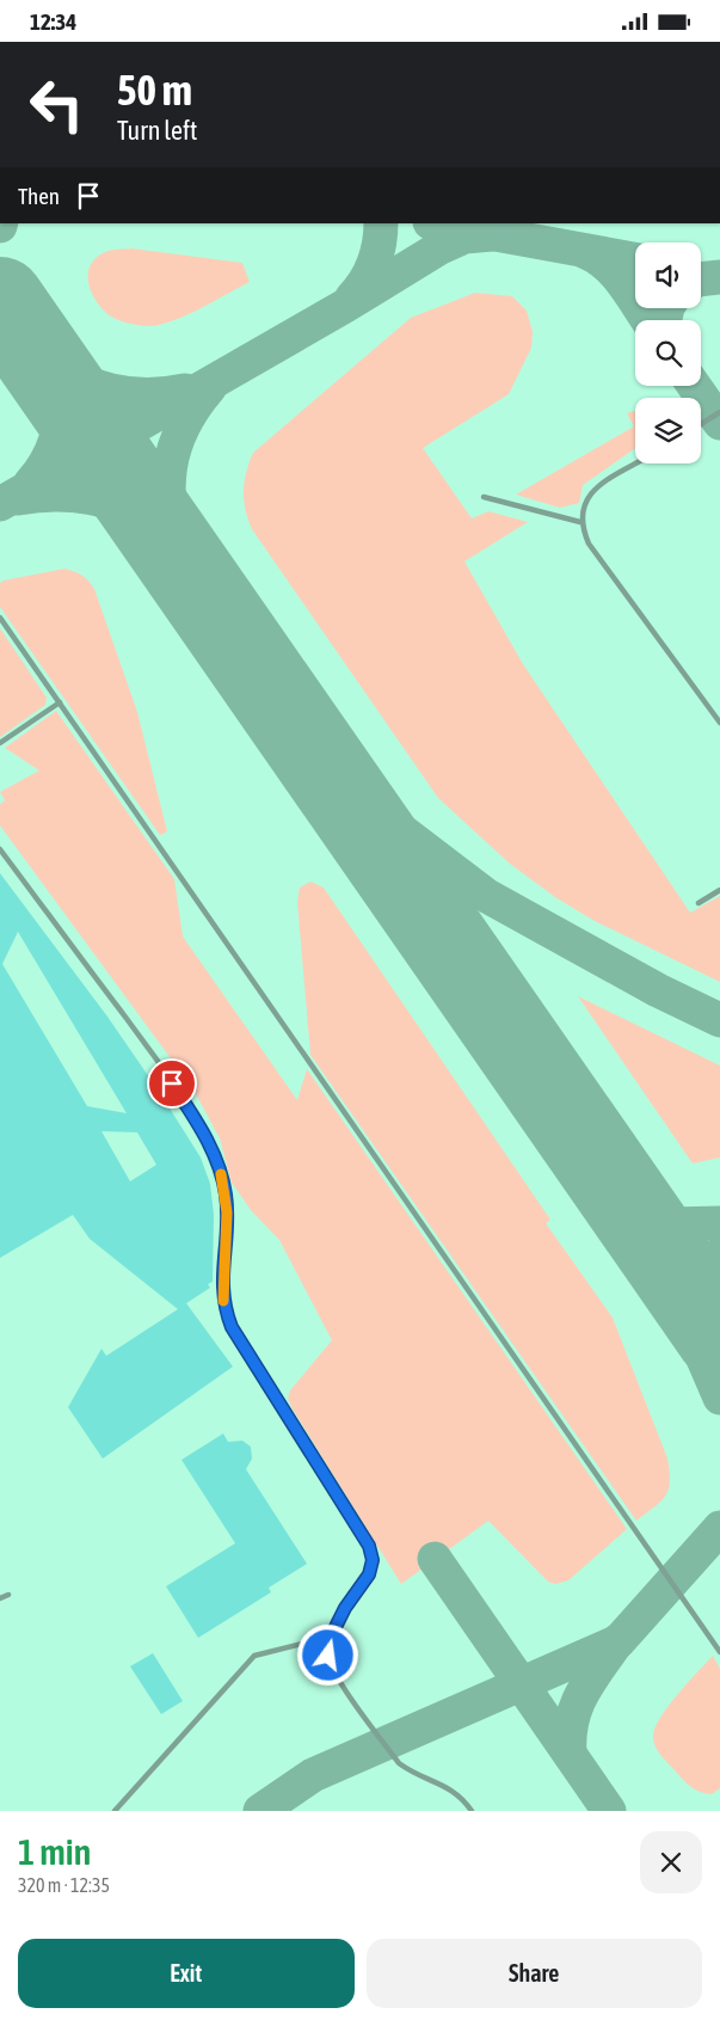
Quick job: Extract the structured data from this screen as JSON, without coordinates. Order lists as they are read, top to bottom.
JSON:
{
  "page": {
    "status": "12:34",
    "turn": ["50 m", "Turn left"],
    "then": "Then",
    "heading": ["1 min", "320 m · 12:35"],
    "buttons": ["Exit", "Share"]
  }
}
